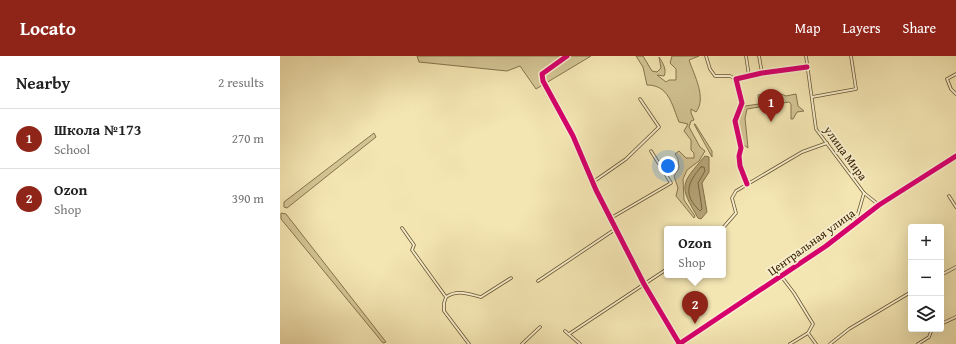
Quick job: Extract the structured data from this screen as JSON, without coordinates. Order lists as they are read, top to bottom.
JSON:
{
  "streets": {
    "street": ["улица Мира", "Центральная улица"]
  },
  "crossings": [
    ["улица Мира", "Центральная улица"]
  ],
  "page": {
    "header": "Locato",
    "nav": ["Map", "Layers", "Share"],
    "heading": ["Nearby", "2 results"],
    "pins": ["1", "2"],
    "list": [
      {
        "mark": "1",
        "name": "Школа №173",
        "note": "School",
        "value": "270 m"
      },
      {
        "mark": "2",
        "name": "Ozon",
        "note": "Shop",
        "value": "390 m"
      }
    ],
    "map_buttons": ["+", "−"],
    "popup": ["Ozon", "Shop"]
  }
}
